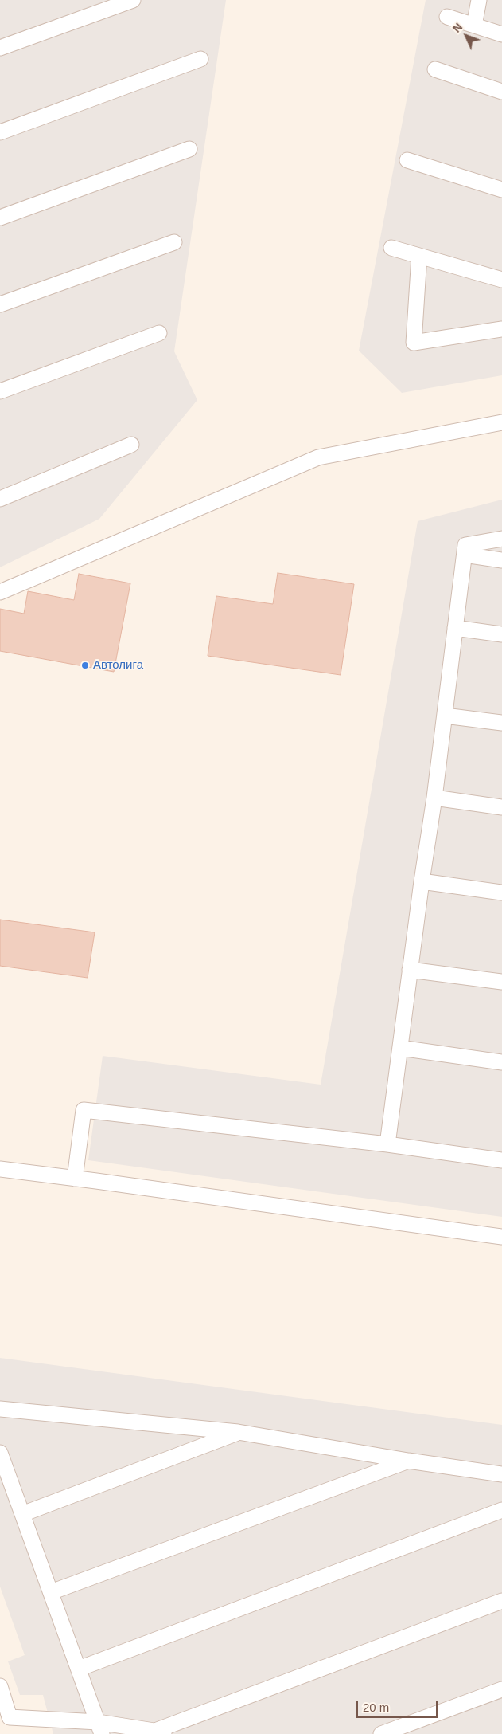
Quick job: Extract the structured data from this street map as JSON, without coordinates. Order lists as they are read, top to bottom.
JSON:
{
  "places": ["Автолига"],
  "scale_bar": "20 m",
  "north": "top left"
}
